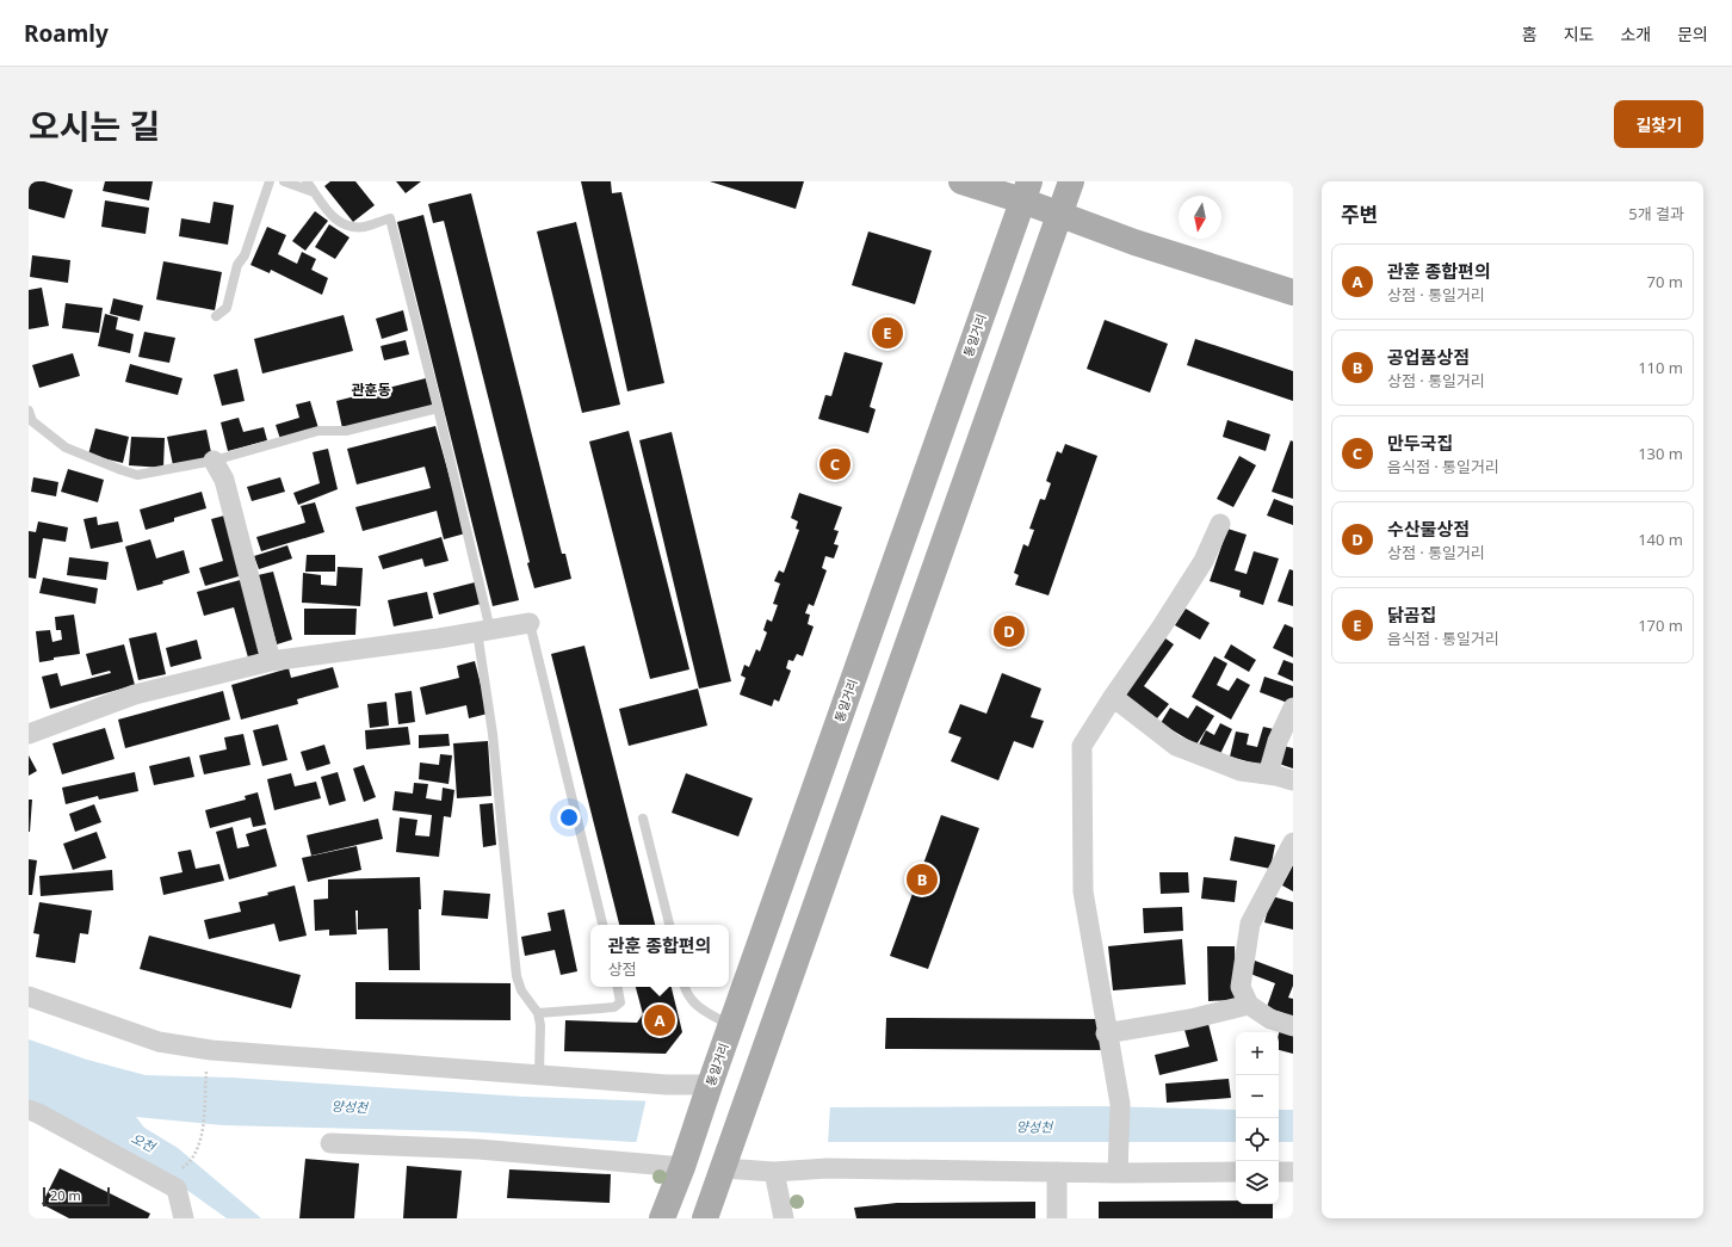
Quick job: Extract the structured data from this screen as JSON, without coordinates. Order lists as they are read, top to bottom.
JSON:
{
  "streets": {
    "main road": ["통일거리"]
  },
  "districts": ["관훈동"],
  "water": ["양성천", "오천"],
  "scale_bar": "20 m",
  "north": "bottom",
  "page": {
    "header": "Roamly",
    "nav": [
      "홈",
      "지도",
      "소개",
      "문의"
    ],
    "title": "오시는 길",
    "buttons": "길찾기",
    "heading": ["주변", "5개 결과"],
    "list": [
      {
        "mark": "A",
        "name": "관훈 종합편의",
        "note": "상점 · 통일거리",
        "value": "70 m"
      },
      {
        "mark": "B",
        "name": "공업품상점",
        "note": "상점 · 통일거리",
        "value": "110 m"
      },
      {
        "mark": "C",
        "name": "만두국집",
        "note": "음식점 · 통일거리",
        "value": "130 m"
      },
      {
        "mark": "D",
        "name": "수산물상점",
        "note": "상점 · 통일거리",
        "value": "140 m"
      },
      {
        "mark": "E",
        "name": "닭곰집",
        "note": "음식점 · 통일거리",
        "value": "170 m"
      }
    ],
    "pins": [
      "E",
      "C",
      "D",
      "B",
      "A"
    ],
    "popup": ["관훈 종합편의", "상점"],
    "map_buttons": ["+", "−"],
    "scale": "20 m"
  }
}
